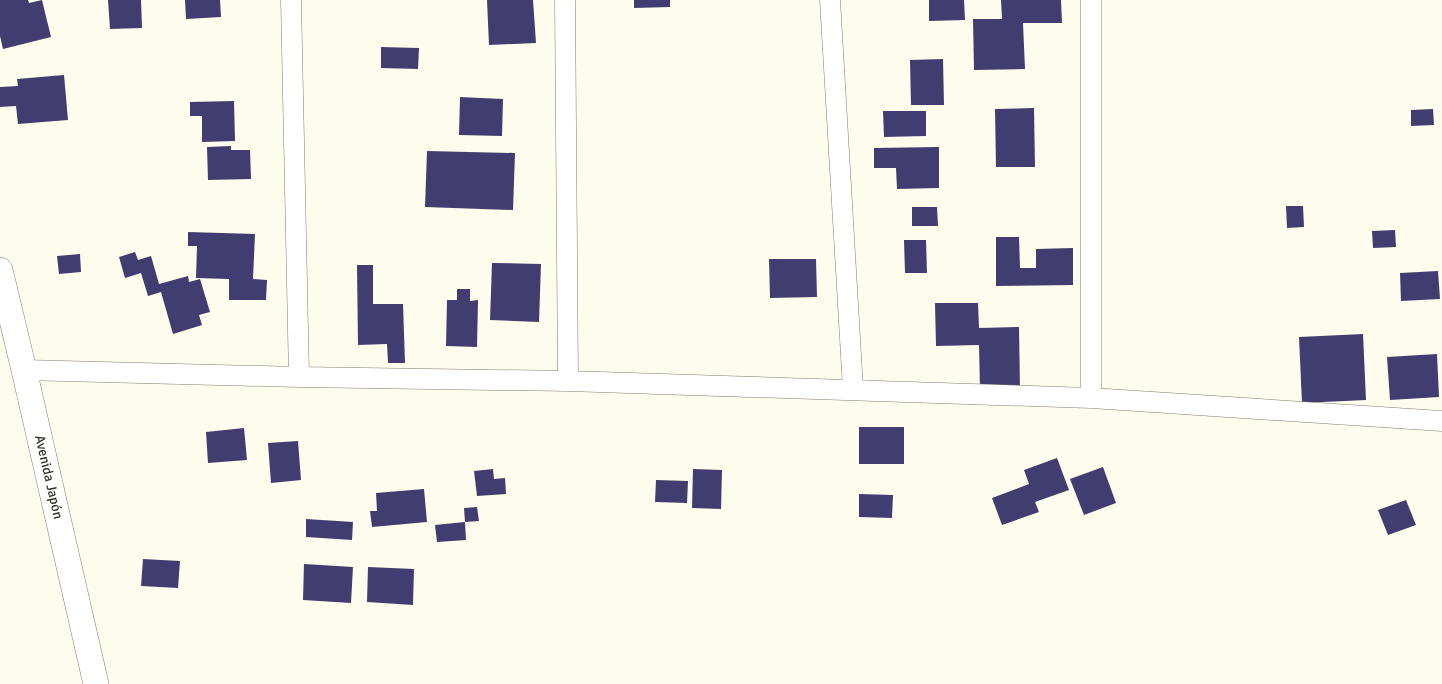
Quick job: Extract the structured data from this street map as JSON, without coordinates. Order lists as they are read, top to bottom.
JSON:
{
  "streets": {
    "street": ["Avenida Japón"]
  }
}
